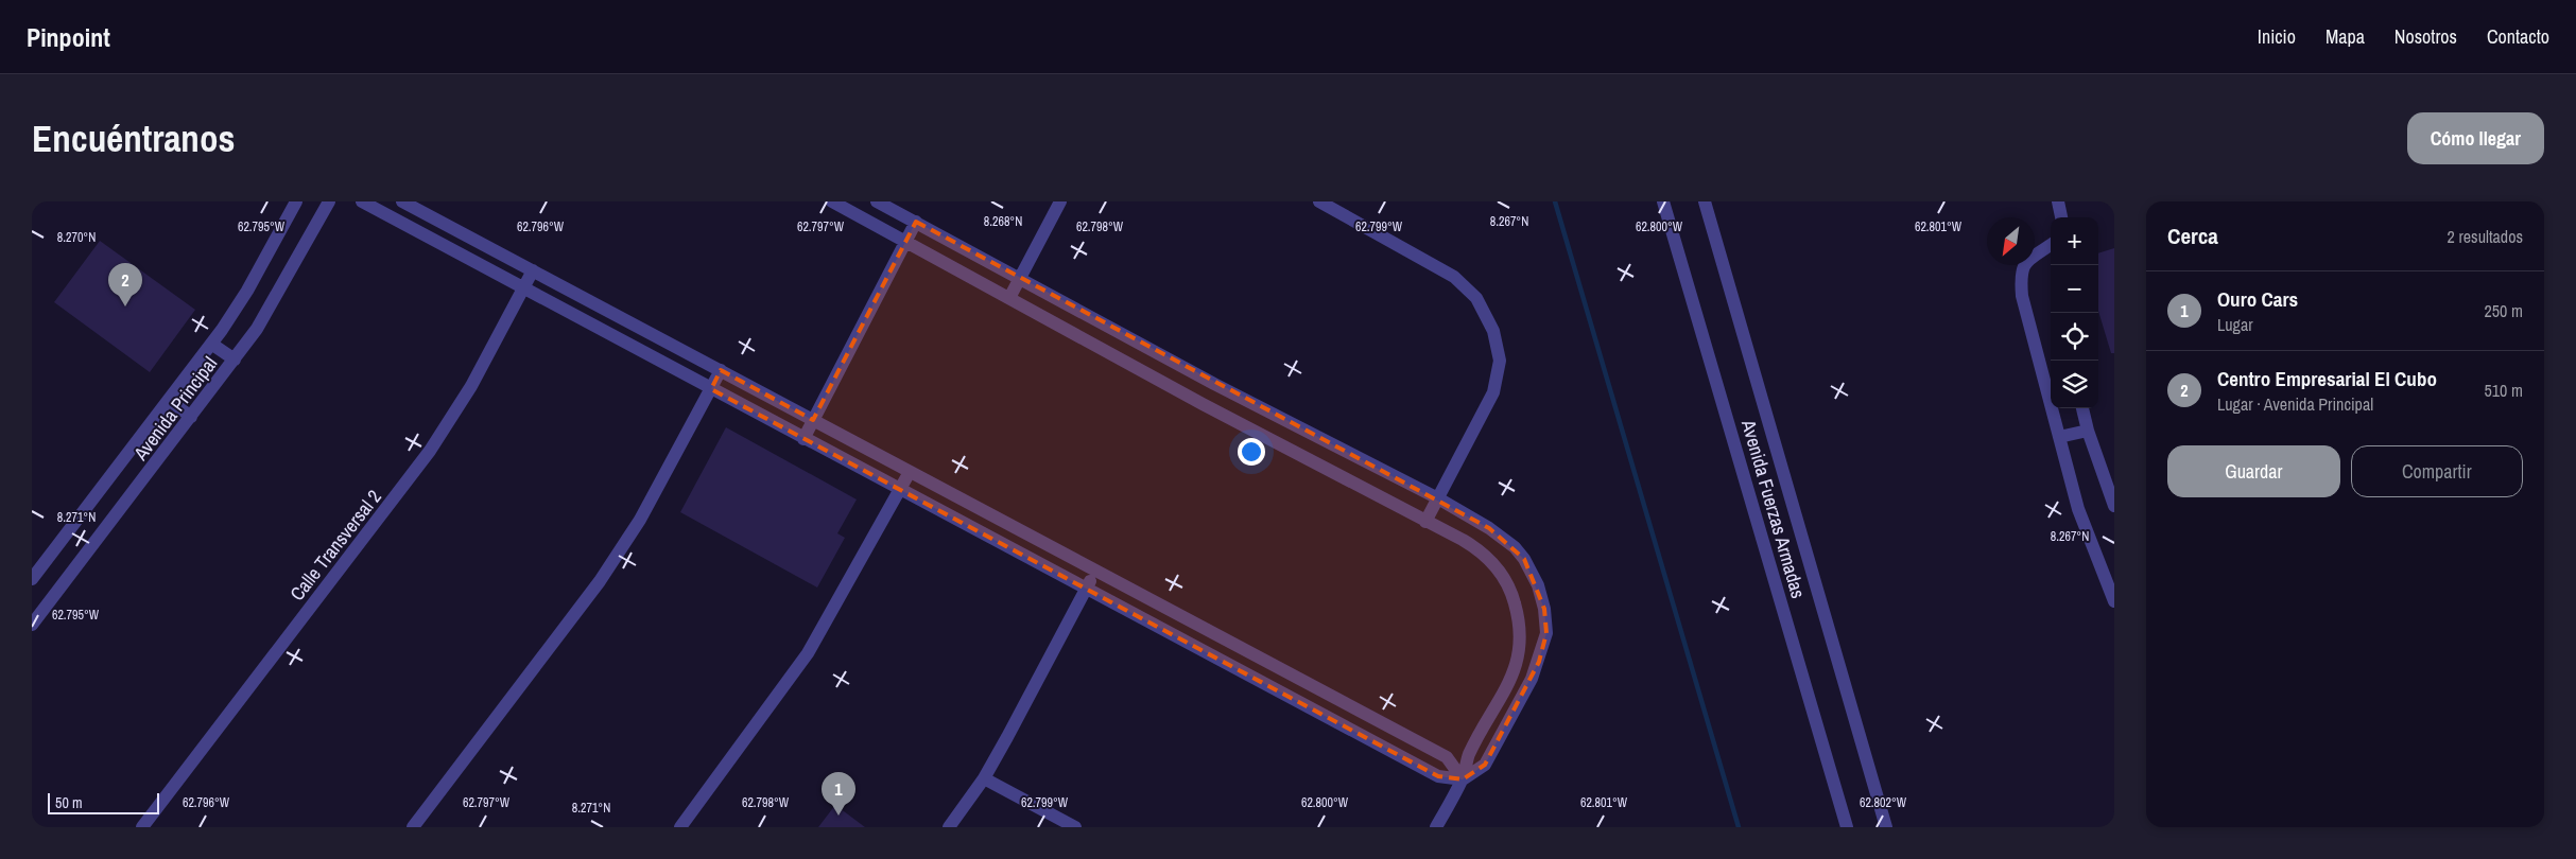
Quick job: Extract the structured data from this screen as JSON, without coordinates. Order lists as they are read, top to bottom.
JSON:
{
  "streets": {
    "street": ["Avenida Principal", "Avenida Fuerzas Armadas", "Calle Transversal 2"]
  },
  "scale_bar": "50 m",
  "north": "bottom left",
  "page": {
    "header": "Pinpoint",
    "nav": [
      "Inicio",
      "Mapa",
      "Nosotros",
      "Contacto"
    ],
    "buttons": [
      "Cómo llegar",
      ["Guardar", "Compartir"]
    ],
    "title": "Encuéntranos",
    "heading": ["Cerca", "2 resultados"],
    "map_buttons": ["+", "−"],
    "pins": ["2", "1"],
    "list": [
      {
        "mark": "1",
        "name": "Ouro Cars",
        "note": "Lugar",
        "value": "250 m"
      },
      {
        "mark": "2",
        "name": "Centro Empresarial El Cubo",
        "note": "Lugar · Avenida Principal",
        "value": "510 m"
      }
    ],
    "scale": "50 m"
  },
  "coordinates": [
    "8.268°N",
    "8.267°N",
    "62.795°W",
    "62.796°W",
    "62.797°W",
    "62.798°W",
    "62.799°W",
    "62.800°W",
    "62.801°W",
    "8.270°N",
    "8.271°N",
    "62.802°W"
  ]
}
